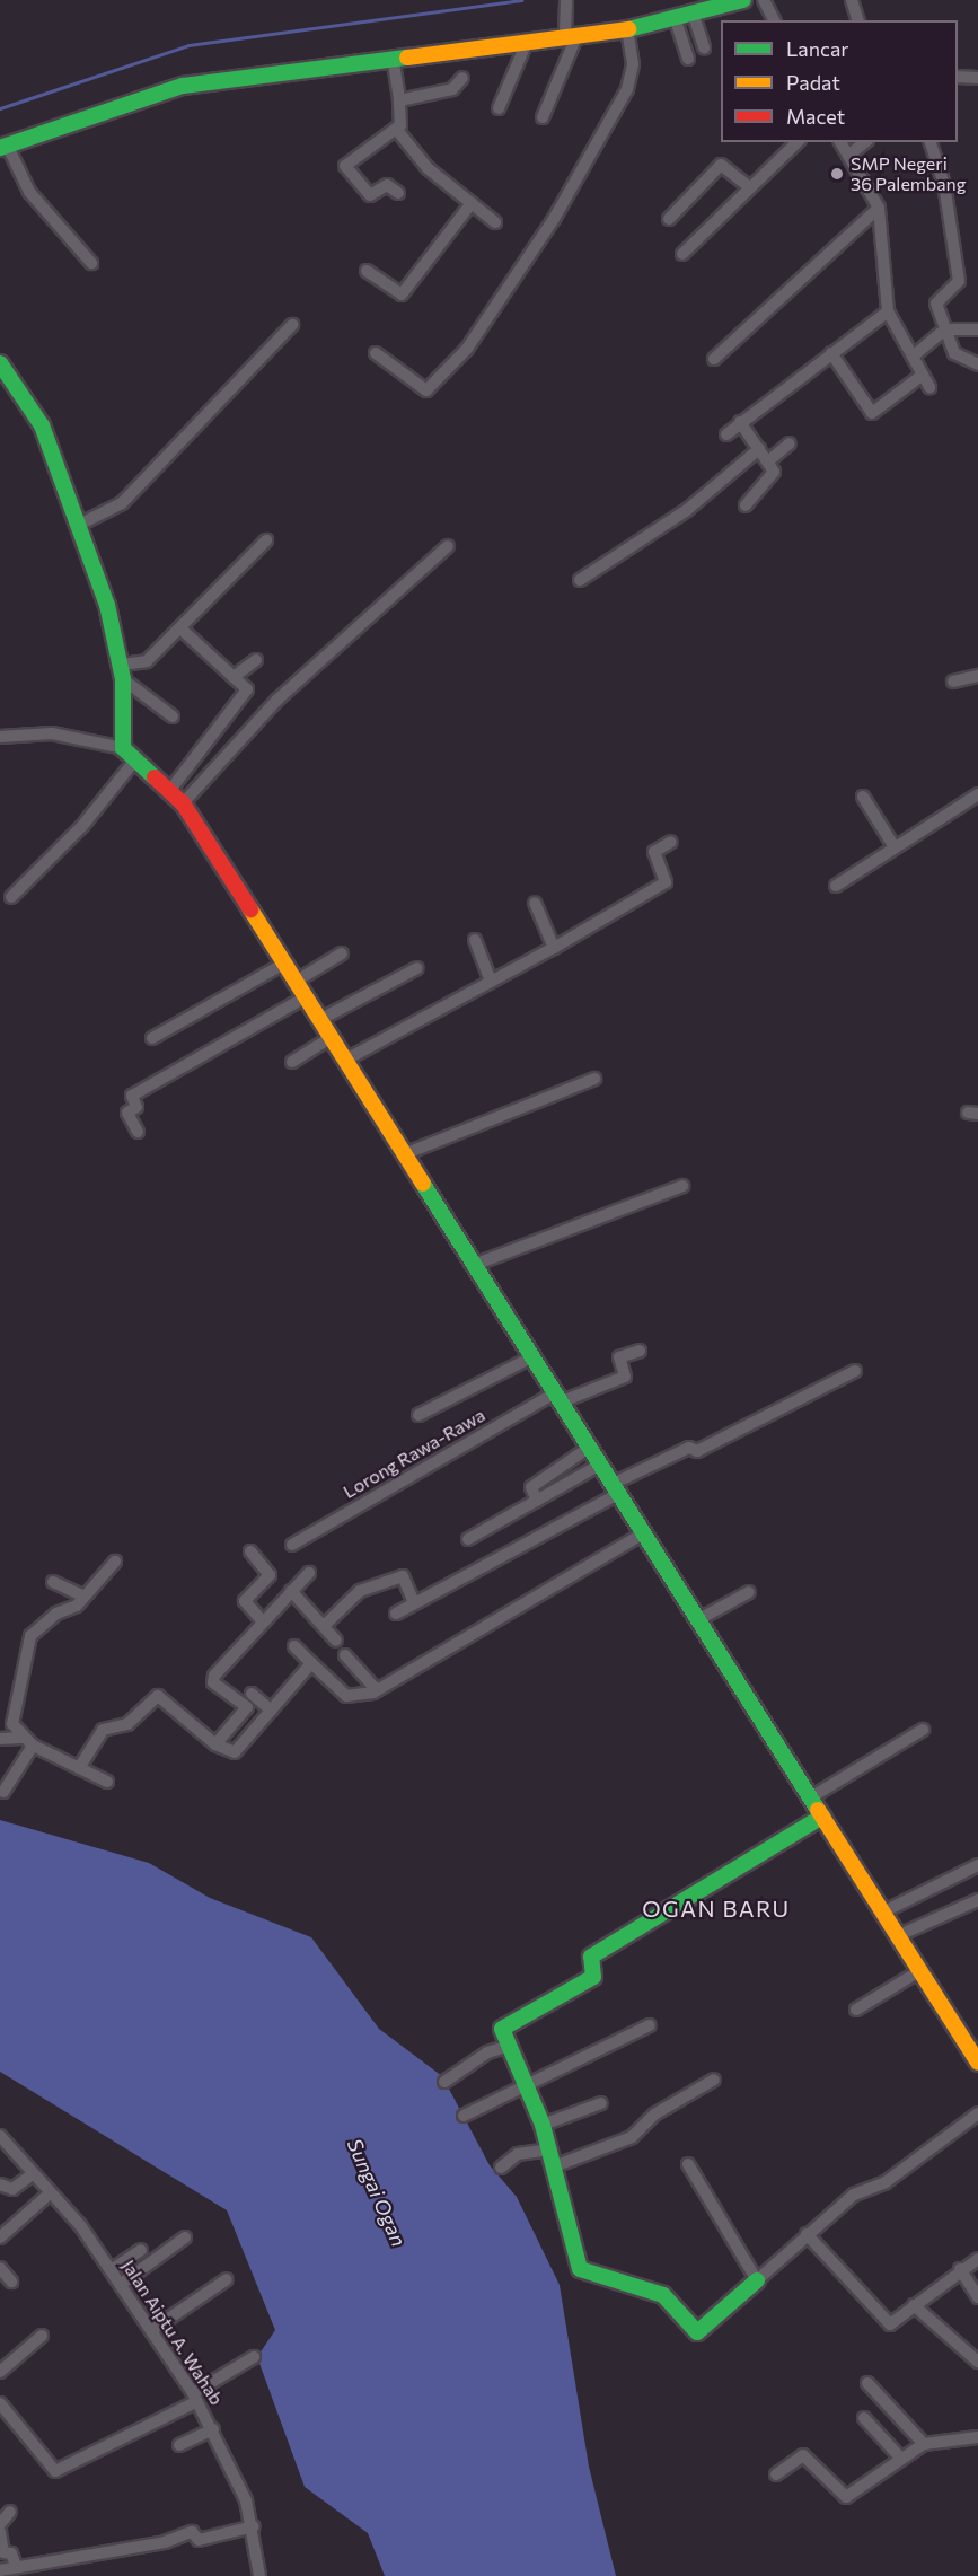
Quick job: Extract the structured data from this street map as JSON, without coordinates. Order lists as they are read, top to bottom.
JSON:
{
  "streets": {
    "street": ["Lorong Rawa-Rawa", "Jalan Aiptu A. Wahab"]
  },
  "districts": ["OGAN BARU"],
  "water": ["Sungai Ogan"],
  "places": ["SMP Negeri 36 Palembang"],
  "legend": ["Lancar", "Padat", "Macet"]
}
